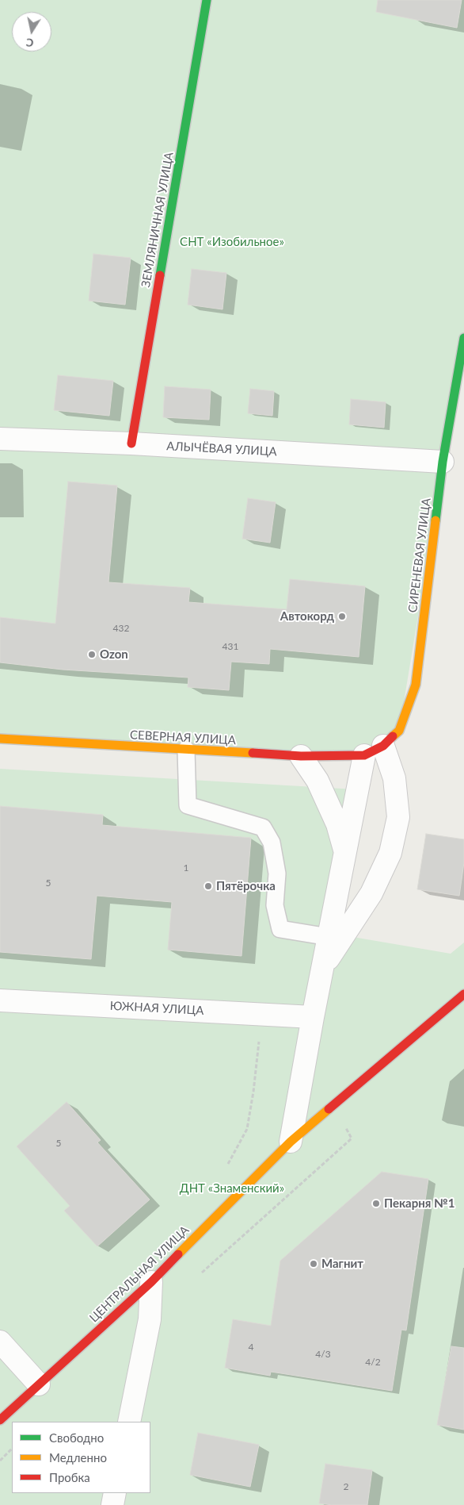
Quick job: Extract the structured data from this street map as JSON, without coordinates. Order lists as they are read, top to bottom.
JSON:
{
  "streets": {
    "street": [
      "ЗЕМЛЯНИЧНАЯ УЛИЦА",
      "АЛЫЧЁВАЯ УЛИЦА",
      "СИРЕНЕВАЯ УЛИЦА",
      "СЕВЕРНАЯ УЛИЦА",
      "ЮЖНАЯ УЛИЦА",
      "ЦЕНТРАЛЬНАЯ УЛИЦА"
    ]
  },
  "crossings": [
    ["ЗЕМЛЯНИЧНАЯ УЛИЦА", "АЛЫЧЁВАЯ УЛИЦА"],
    ["АЛЫЧЁВАЯ УЛИЦА", "СИРЕНЕВАЯ УЛИЦА"],
    ["СИРЕНЕВАЯ УЛИЦА", "СЕВЕРНАЯ УЛИЦА"]
  ],
  "parks": ["СНТ «Изобильное»", "ДНТ «Знаменский»"],
  "places": [
    "Автокорд",
    "Ozon",
    "Пятёрочка",
    "Пекарня №1",
    "Магнит"
  ],
  "house_numbers": [
    "432",
    "431",
    "1",
    "5",
    "5",
    "4",
    "4/3",
    "4/2",
    "2"
  ],
  "legend": ["Свободно", "Медленно", "Пробка"],
  "north": "bottom"
}
